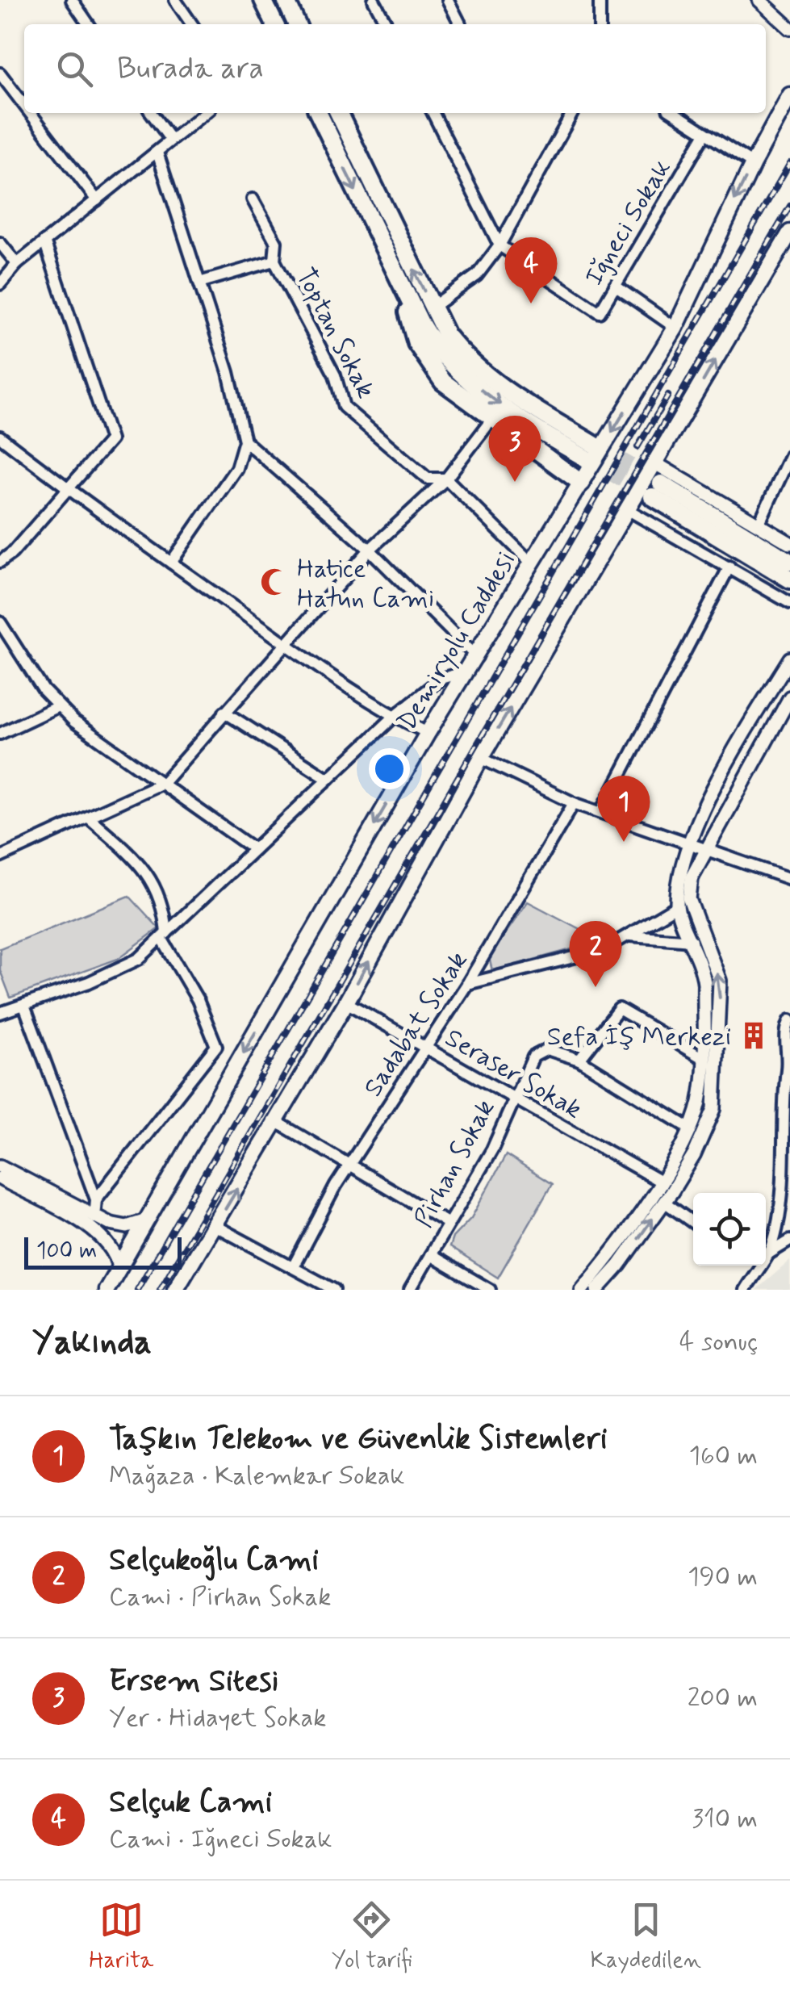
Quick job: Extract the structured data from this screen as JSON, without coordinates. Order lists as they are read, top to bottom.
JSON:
{
  "streets": {
    "main road": ["Demiryolu Caddesi"],
    "street": [
      "Iğneci Sokak",
      "Toptan Sokak",
      "Sadabat Sokak",
      "Seraser Sokak",
      "Pirhan Sokak"
    ]
  },
  "crossings": [
    ["Sadabat Sokak", "Seraser Sokak"],
    ["Seraser Sokak", "Pirhan Sokak"]
  ],
  "places": {
    "mosque": ["Hatice Hatun Cami"],
    "building": ["Sefa İş Merkezi"]
  },
  "scale_bar": "100 m",
  "page": {
    "search": "Burada ara",
    "pins": [
      "4",
      "3",
      "1",
      "2"
    ],
    "scale": "100 m",
    "heading": ["Yakında", "4 sonuç"],
    "list": [
      {
        "mark": "1",
        "name": "Taşkın Telekom ve Güvenlik Sistemleri",
        "note": "Mağaza · Kalemkar Sokak",
        "value": "160 m"
      },
      {
        "mark": "2",
        "name": "Selçukoğlu Cami",
        "note": "Cami · Pirhan Sokak",
        "value": "190 m"
      },
      {
        "mark": "3",
        "name": "Ersem Sitesi",
        "note": "Yer · Hidayet Sokak",
        "value": "200 m"
      },
      {
        "mark": "4",
        "name": "Selçuk Cami",
        "note": "Cami · Iğneci Sokak",
        "value": "310 m"
      }
    ],
    "nav": ["Harita", "Yol tarifi", "Kaydedilen"]
  }
}
